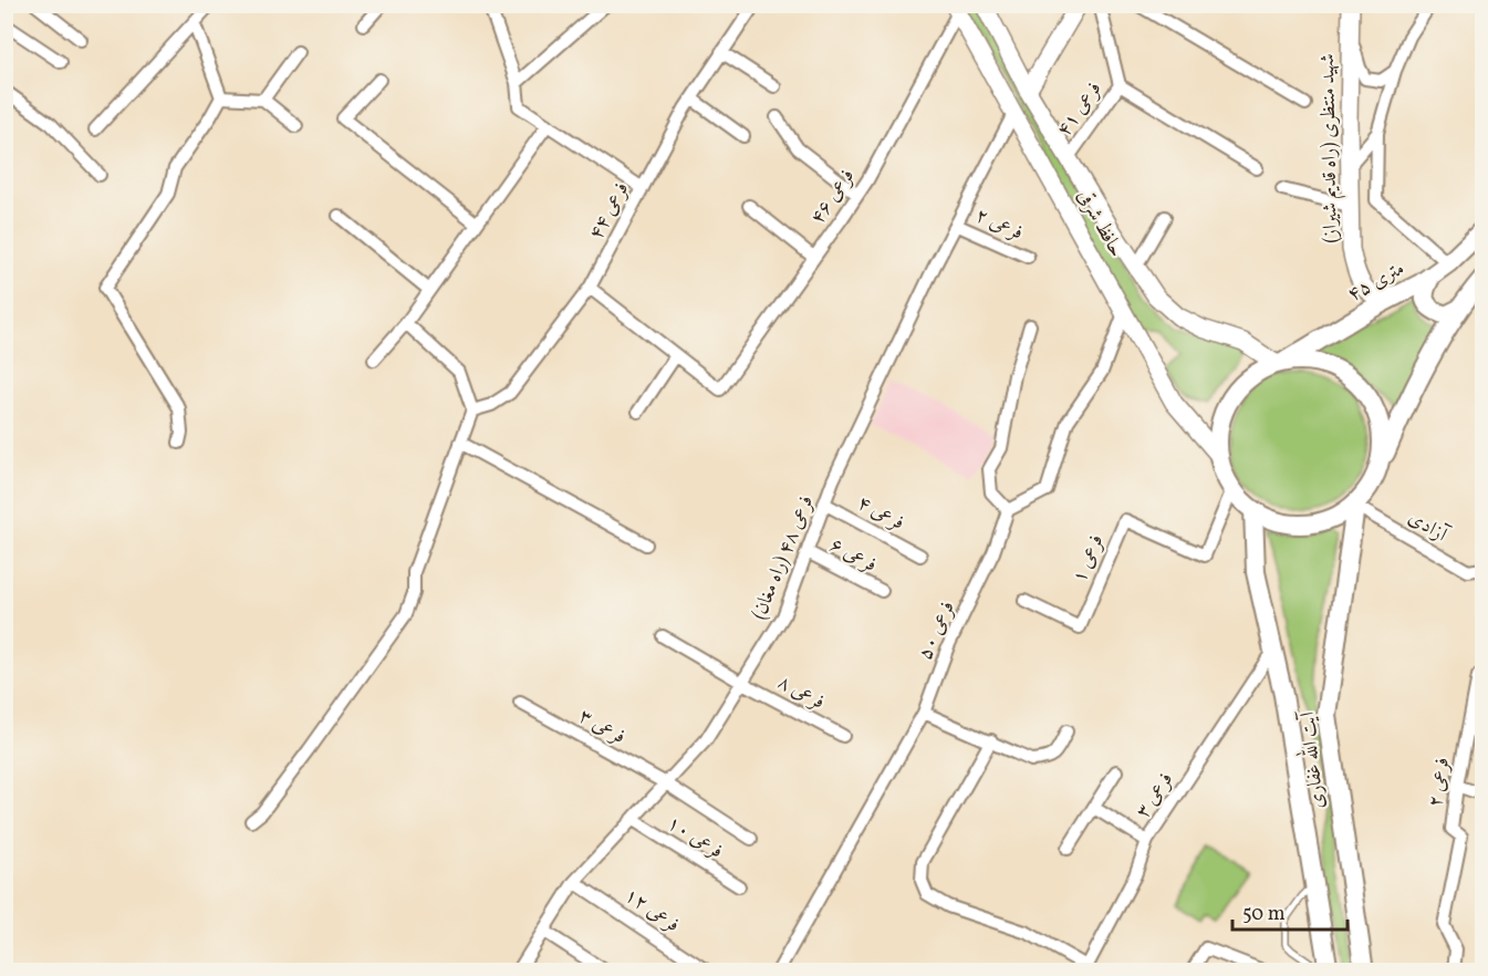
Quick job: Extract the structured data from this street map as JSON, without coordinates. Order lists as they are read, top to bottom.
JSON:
{
  "streets": {
    "main road": [
      "شهید منتظری (راه قدیم شیراز)",
      "حافظ شرقی",
      "۴۵ متری",
      "آیت الله غفاری"
    ],
    "street": [
      "فرعی ۴۱",
      "فرعی ۴۶",
      "فرعی ۴۴",
      "فرعی ۲",
      "فرعی ۴",
      "آزادی",
      "فرعی ۶",
      "فرعی ۴۸ (راه مغان)",
      "فرعی ۱",
      "فرعی ۵۰",
      "فرعی ۸",
      "فرعی ۳",
      "فرعی ۱۰",
      "فرعی ۱۲"
    ]
  },
  "crossings": [
    ["فرعی ۴۱", "حافظ شرقی"],
    ["شهید منتظری (راه قدیم شیراز)", "۴۵ متری"],
    ["فرعی ۴۶", "حافظ شرقی"],
    ["حافظ شرقی", "۴۵ متری"],
    ["حافظ شرقی", "آزادی"],
    ["حافظ شرقی", "فرعی ۴۸ (راه مغان)"],
    ["حافظ شرقی", "فرعی ۱"],
    ["حافظ شرقی", "آیت الله غفاری"],
    ["فرعی ۲", "فرعی ۴۸ (راه مغان)"],
    ["۴۵ متری", "آزادی"],
    ["۴۵ متری", "فرعی ۱"],
    ["۴۵ متری", "آیت الله غفاری"],
    ["فرعی ۴", "فرعی ۴۸ (راه مغان)"],
    ["آزادی", "فرعی ۱"],
    ["آزادی", "آیت الله غفاری"],
    ["فرعی ۶", "فرعی ۴۸ (راه مغان)"],
    ["فرعی ۴۸ (راه مغان)", "فرعی ۸"],
    ["فرعی ۴۸ (راه مغان)", "فرعی ۳"],
    ["فرعی ۴۸ (راه مغان)", "فرعی ۱۰"],
    ["فرعی ۴۸ (راه مغان)", "فرعی ۱۲"],
    ["فرعی ۱", "آیت الله غفاری"],
    ["فرعی ۳", "آیت الله غفاری"]
  ],
  "scale_bar": "50 m"
}
